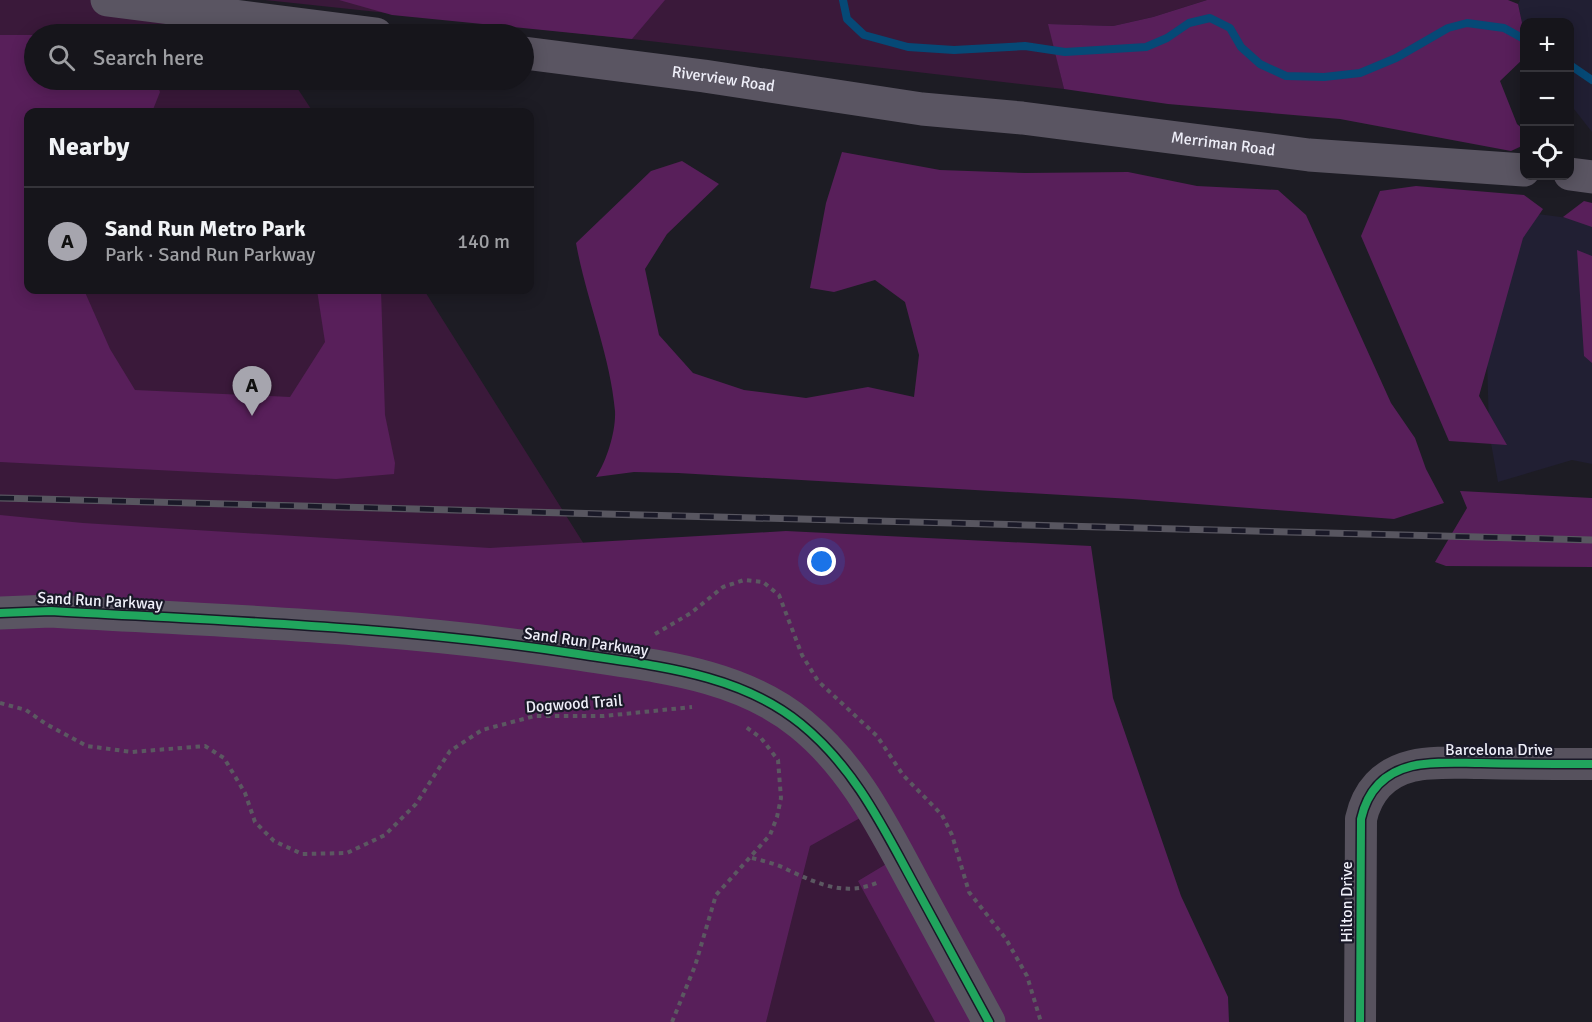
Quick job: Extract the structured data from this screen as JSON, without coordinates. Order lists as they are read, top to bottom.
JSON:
{
  "streets": {
    "main road": ["Riverview Road", "Merriman Road", "Sand Run Parkway"],
    "street": ["Barcelona Drive", "Hilton Drive"],
    "path": ["Dogwood Trail"]
  },
  "crossings": [
    ["Riverview Road", "Merriman Road"],
    ["Barcelona Drive", "Hilton Drive"]
  ],
  "page": {
    "map_buttons": ["+", "−"],
    "search": "Search here",
    "heading": "Nearby",
    "list": [
      {
        "mark": "A",
        "name": "Sand Run Metro Park",
        "note": "Park · Sand Run Parkway",
        "value": "140 m"
      }
    ],
    "pins": "A"
  }
}
